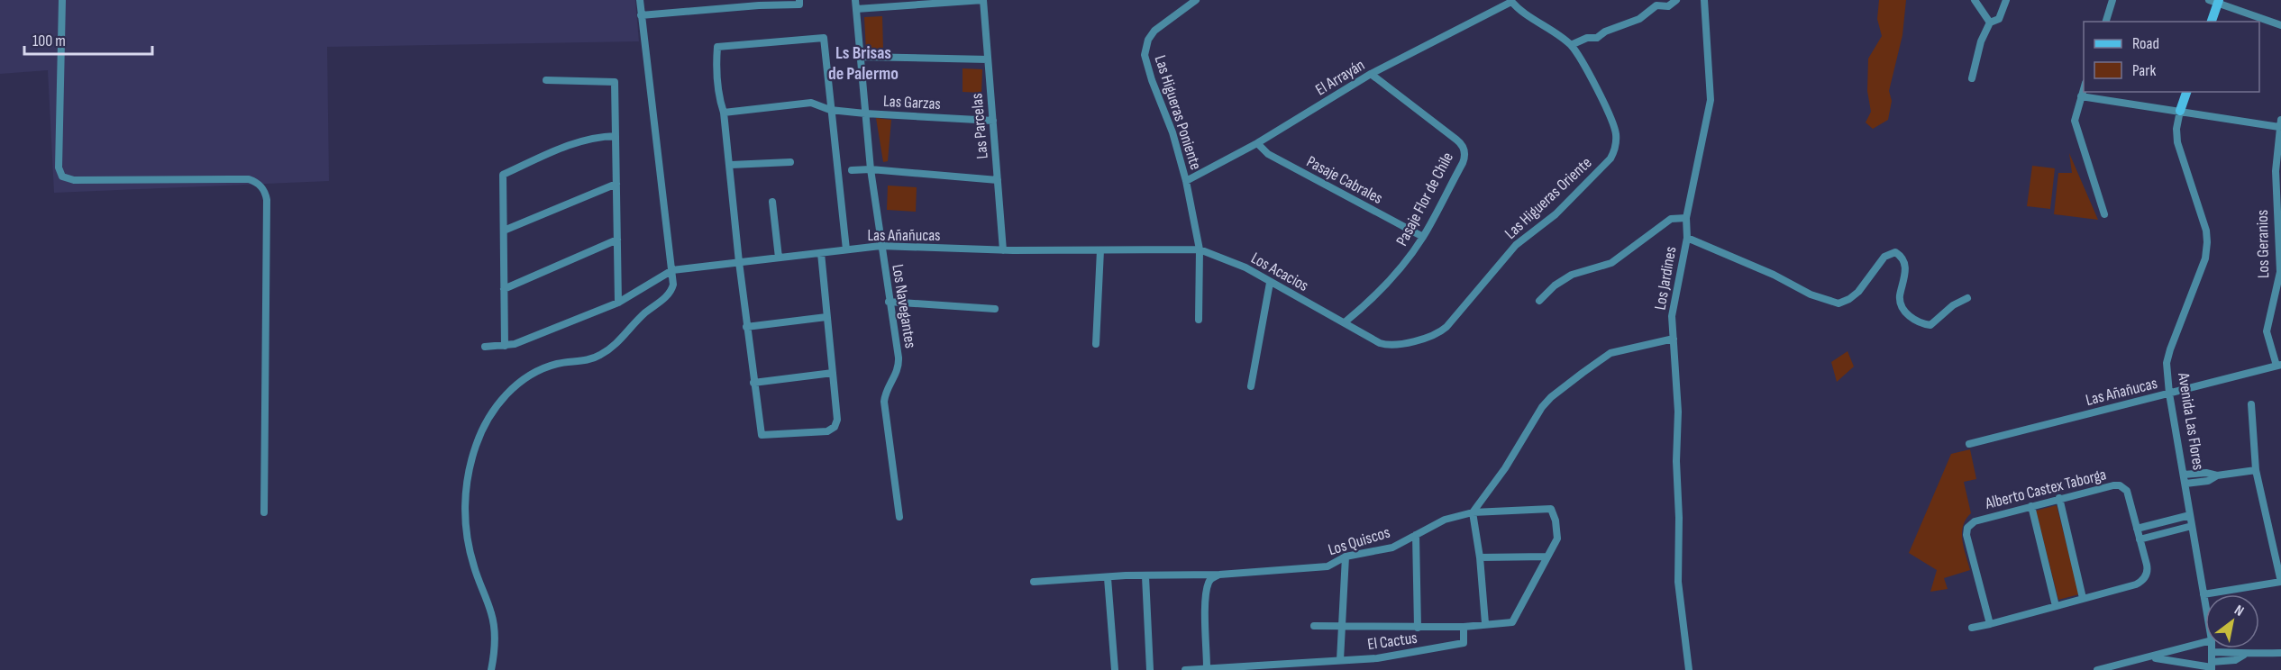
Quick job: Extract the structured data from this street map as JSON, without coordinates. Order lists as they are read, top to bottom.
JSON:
{
  "streets": {
    "street": [
      "El Arrayán",
      "Las Garzas",
      "Las Higueras Poniente",
      "Las Parcelas",
      "Pasaje Cabrales",
      "Las Higueras Oriente",
      "Pasaje Flor de Chile",
      "Las Añañucas",
      "Los Geranios",
      "Los Acacios",
      "Los Jardines",
      "Los Navegantes",
      "Avenida Las Flores",
      "Alberto Castex Taborga",
      "Los Quiscos",
      "El Cactus"
    ]
  },
  "crossings": [
    ["El Arrayán", "Las Higueras Poniente"],
    ["El Arrayán", "Pasaje Cabrales"],
    ["El Arrayán", "Las Higueras Oriente"],
    ["El Arrayán", "Pasaje Flor de Chile"],
    ["Las Garzas", "Las Parcelas"],
    ["Las Garzas", "Los Navegantes"],
    ["Las Higueras Poniente", "Las Añañucas"],
    ["Las Higueras Poniente", "Los Acacios"],
    ["Las Parcelas", "Las Añañucas"],
    ["Pasaje Cabrales", "Pasaje Flor de Chile"],
    ["Las Higueras Oriente", "Pasaje Flor de Chile"],
    ["Las Higueras Oriente", "Los Acacios"],
    ["Pasaje Flor de Chile", "Los Acacios"],
    ["Las Añañucas", "Los Geranios"],
    ["Las Añañucas", "Los Acacios"],
    ["Las Añañucas", "Los Navegantes"],
    ["Las Añañucas", "Avenida Las Flores"]
  ],
  "districts": ["Ls Brisas de Palermo"],
  "legend": ["Road", "Park"],
  "scale_bar": "100 m",
  "north": "top right"
}
